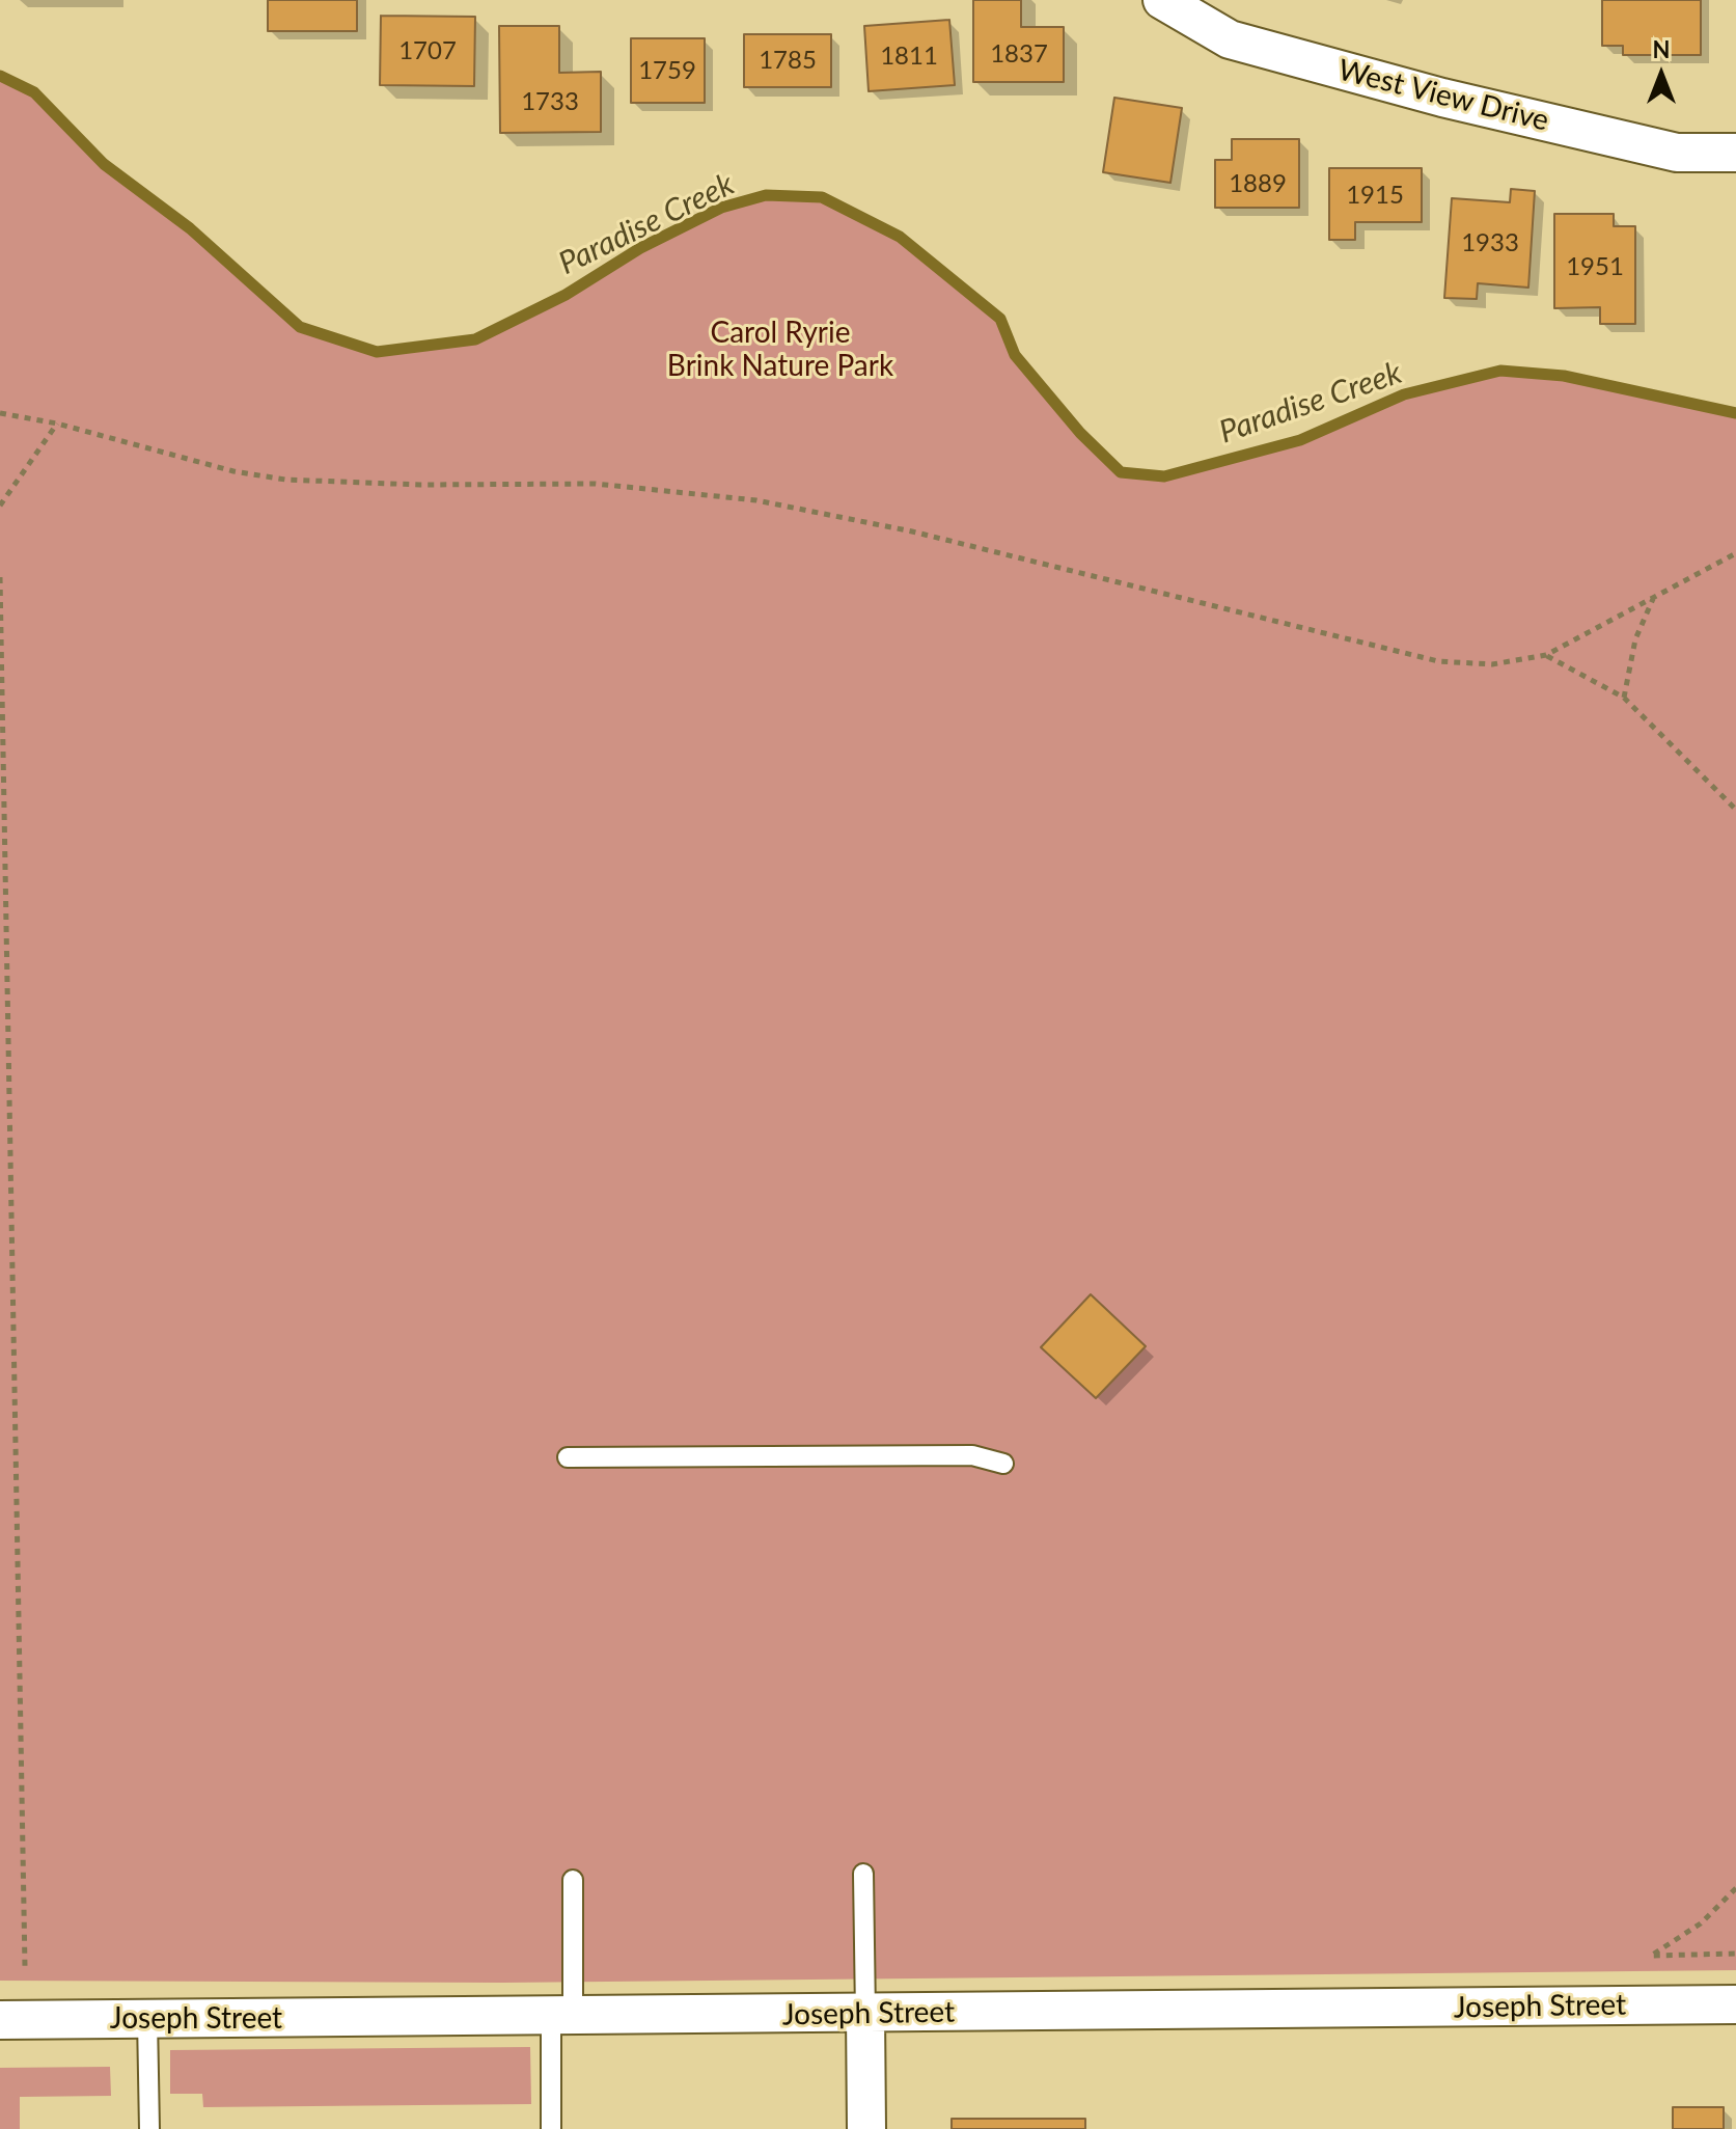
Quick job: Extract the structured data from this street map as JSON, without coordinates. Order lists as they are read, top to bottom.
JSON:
{
  "streets": {
    "street": ["West View Drive", "Joseph Street"]
  },
  "water": ["Paradise Creek"],
  "parks": ["Carol Ryrie Brink Nature Park"],
  "house_numbers": [
    "1707",
    "1837",
    "1811",
    "1785",
    "1759",
    "1733",
    "1889",
    "1915",
    "1933",
    "1951"
  ],
  "north": "top"
}
